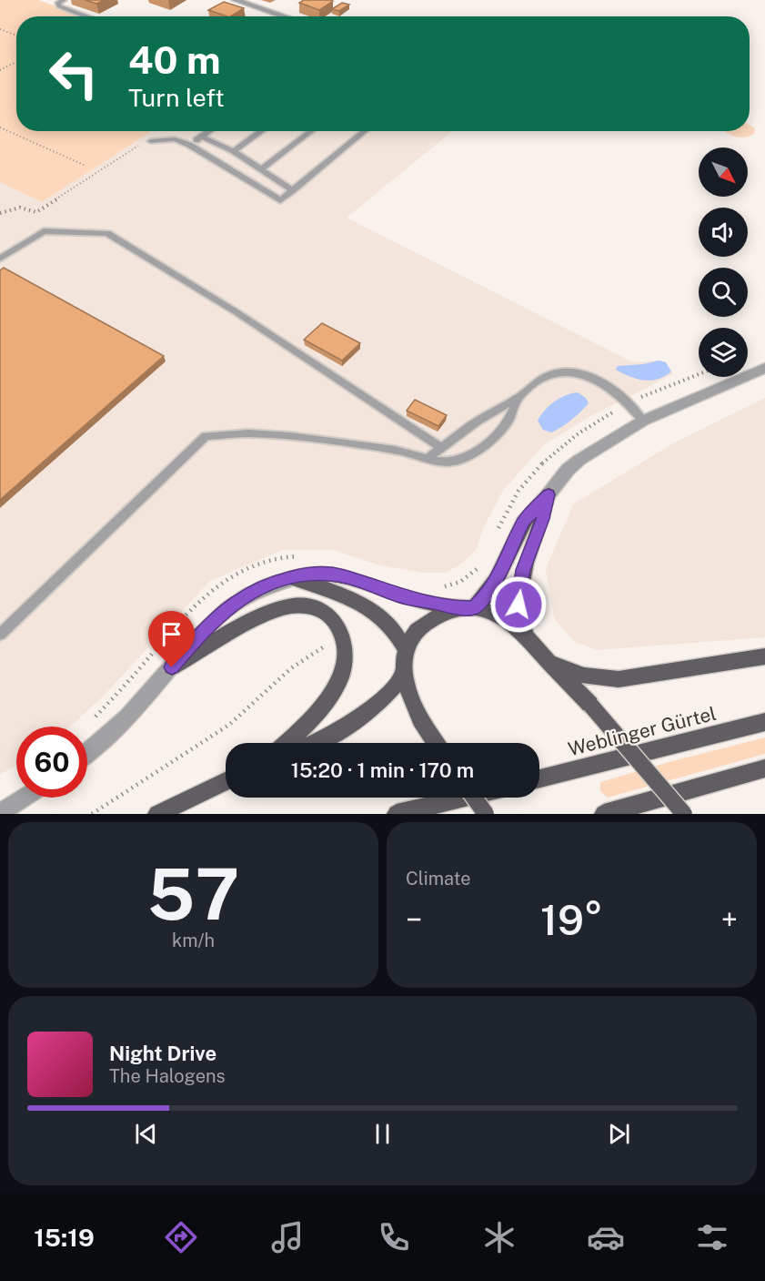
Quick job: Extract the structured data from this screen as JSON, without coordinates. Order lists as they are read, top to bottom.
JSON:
{
  "streets": {
    "main road": ["Weblinger Gürtel"]
  },
  "north": "bottom right",
  "page": {
    "turn": ["40 m", "Turn left"],
    "limit": "60",
    "trip": "15:20 · 1 min · 170 m",
    "tile": [
      ["57", "km/h"],
      "Climate"
    ],
    "heat": ["−", "19°", "+"],
    "song": ["Night Drive", "The Halogens"],
    "tabs": "15:19"
  }
}
